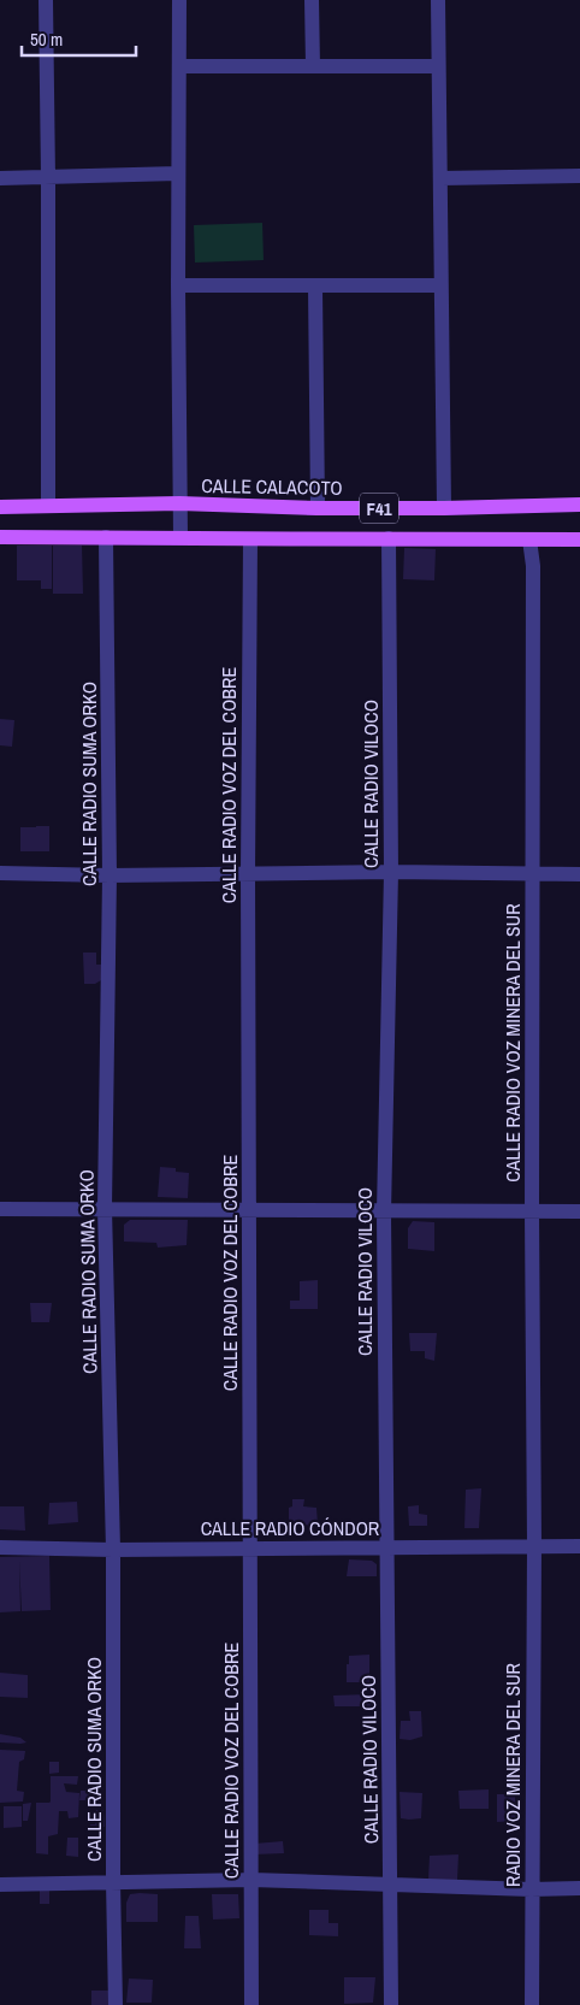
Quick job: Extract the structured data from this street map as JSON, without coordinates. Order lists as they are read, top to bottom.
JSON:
{
  "streets": {
    "main road": ["CALLE CALACOTO", "F41"],
    "street": [
      "CALLE RADIO SUMA ORKO",
      "CALLE RADIO VILOCO",
      "CALLE RADIO VOZ DEL COBRE",
      "CALLE RADIO VOZ MINERA DEL SUR",
      "CALLE RADIO CÓNDOR",
      "RADIO VOZ MINERA DEL SUR"
    ]
  },
  "crossings": [
    ["F41", "CALLE RADIO SUMA ORKO"],
    ["F41", "CALLE RADIO VILOCO"],
    ["F41", "CALLE RADIO VOZ DEL COBRE"],
    ["F41", "CALLE RADIO VOZ MINERA DEL SUR"],
    ["CALLE RADIO SUMA ORKO", "CALLE RADIO CÓNDOR"],
    ["CALLE RADIO VILOCO", "CALLE RADIO CÓNDOR"],
    ["CALLE RADIO VOZ DEL COBRE", "CALLE RADIO CÓNDOR"],
    ["CALLE RADIO VOZ MINERA DEL SUR", "CALLE RADIO CÓNDOR"],
    ["CALLE RADIO VOZ MINERA DEL SUR", "RADIO VOZ MINERA DEL SUR"],
    ["CALLE RADIO CÓNDOR", "RADIO VOZ MINERA DEL SUR"]
  ],
  "scale_bar": "50 m"
}
